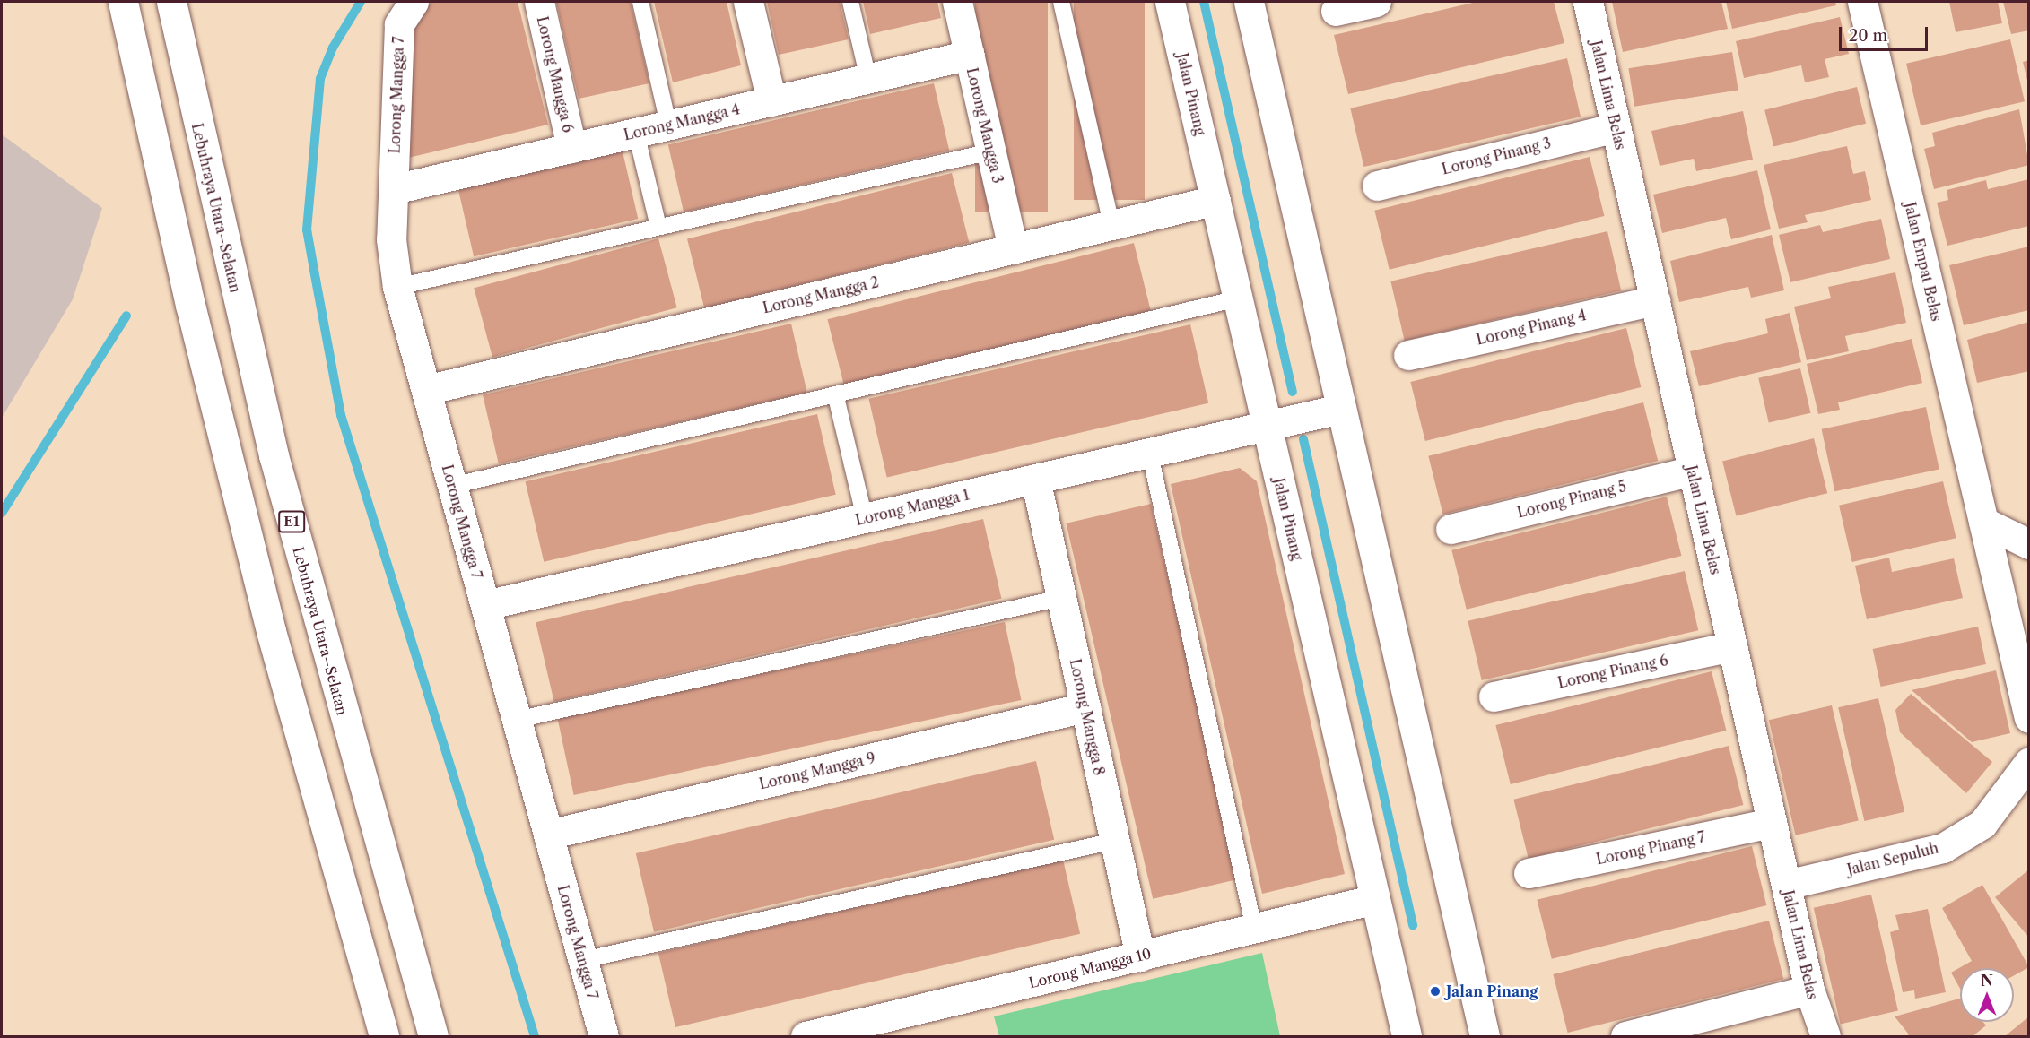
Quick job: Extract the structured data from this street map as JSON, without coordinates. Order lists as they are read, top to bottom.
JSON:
{
  "streets": {
    "main road": [
      "Lorong Mangga 6",
      "Jalan Pinang",
      "Lorong Mangga 7",
      "Jalan Lima Belas",
      "Lorong Mangga 4",
      "Lorong Mangga 3",
      "Lorong Pinang 3",
      "Lebuhraya Utara–Selatan",
      "Jalan Empat Belas",
      "Lorong Mangga 2",
      "Lorong Pinang 4",
      "Lorong Pinang 5",
      "Lorong Mangga 1",
      "E1",
      "Lorong Pinang 6",
      "Lorong Mangga 8",
      "Lorong Mangga 9",
      "Lorong Pinang 7",
      "Jalan Sepuluh",
      "Lorong Mangga 10"
    ]
  },
  "crossings": [
    ["Lorong Mangga 6", "Lorong Mangga 4"],
    ["Jalan Pinang", "Lorong Mangga 2"],
    ["Jalan Pinang", "Lorong Mangga 1"],
    ["Jalan Pinang", "Lorong Mangga 10"],
    ["Lorong Mangga 7", "Lorong Mangga 4"],
    ["Lorong Mangga 7", "Lorong Mangga 2"],
    ["Lorong Mangga 7", "Lorong Mangga 1"],
    ["Lorong Mangga 7", "Lorong Mangga 9"],
    ["Jalan Lima Belas", "Lorong Pinang 3"],
    ["Jalan Lima Belas", "Lorong Pinang 4"],
    ["Jalan Lima Belas", "Lorong Pinang 5"],
    ["Jalan Lima Belas", "Lorong Pinang 6"],
    ["Jalan Lima Belas", "Lorong Pinang 7"],
    ["Jalan Lima Belas", "Jalan Sepuluh"],
    ["Lorong Mangga 4", "Lorong Mangga 3"],
    ["Lorong Mangga 3", "Lorong Mangga 2"],
    ["Lorong Mangga 1", "Lorong Mangga 8"],
    ["Lorong Mangga 8", "Lorong Mangga 9"],
    ["Lorong Mangga 8", "Lorong Mangga 10"]
  ],
  "places": ["Jalan Pinang"],
  "scale_bar": "20 m",
  "north": "top"
}
